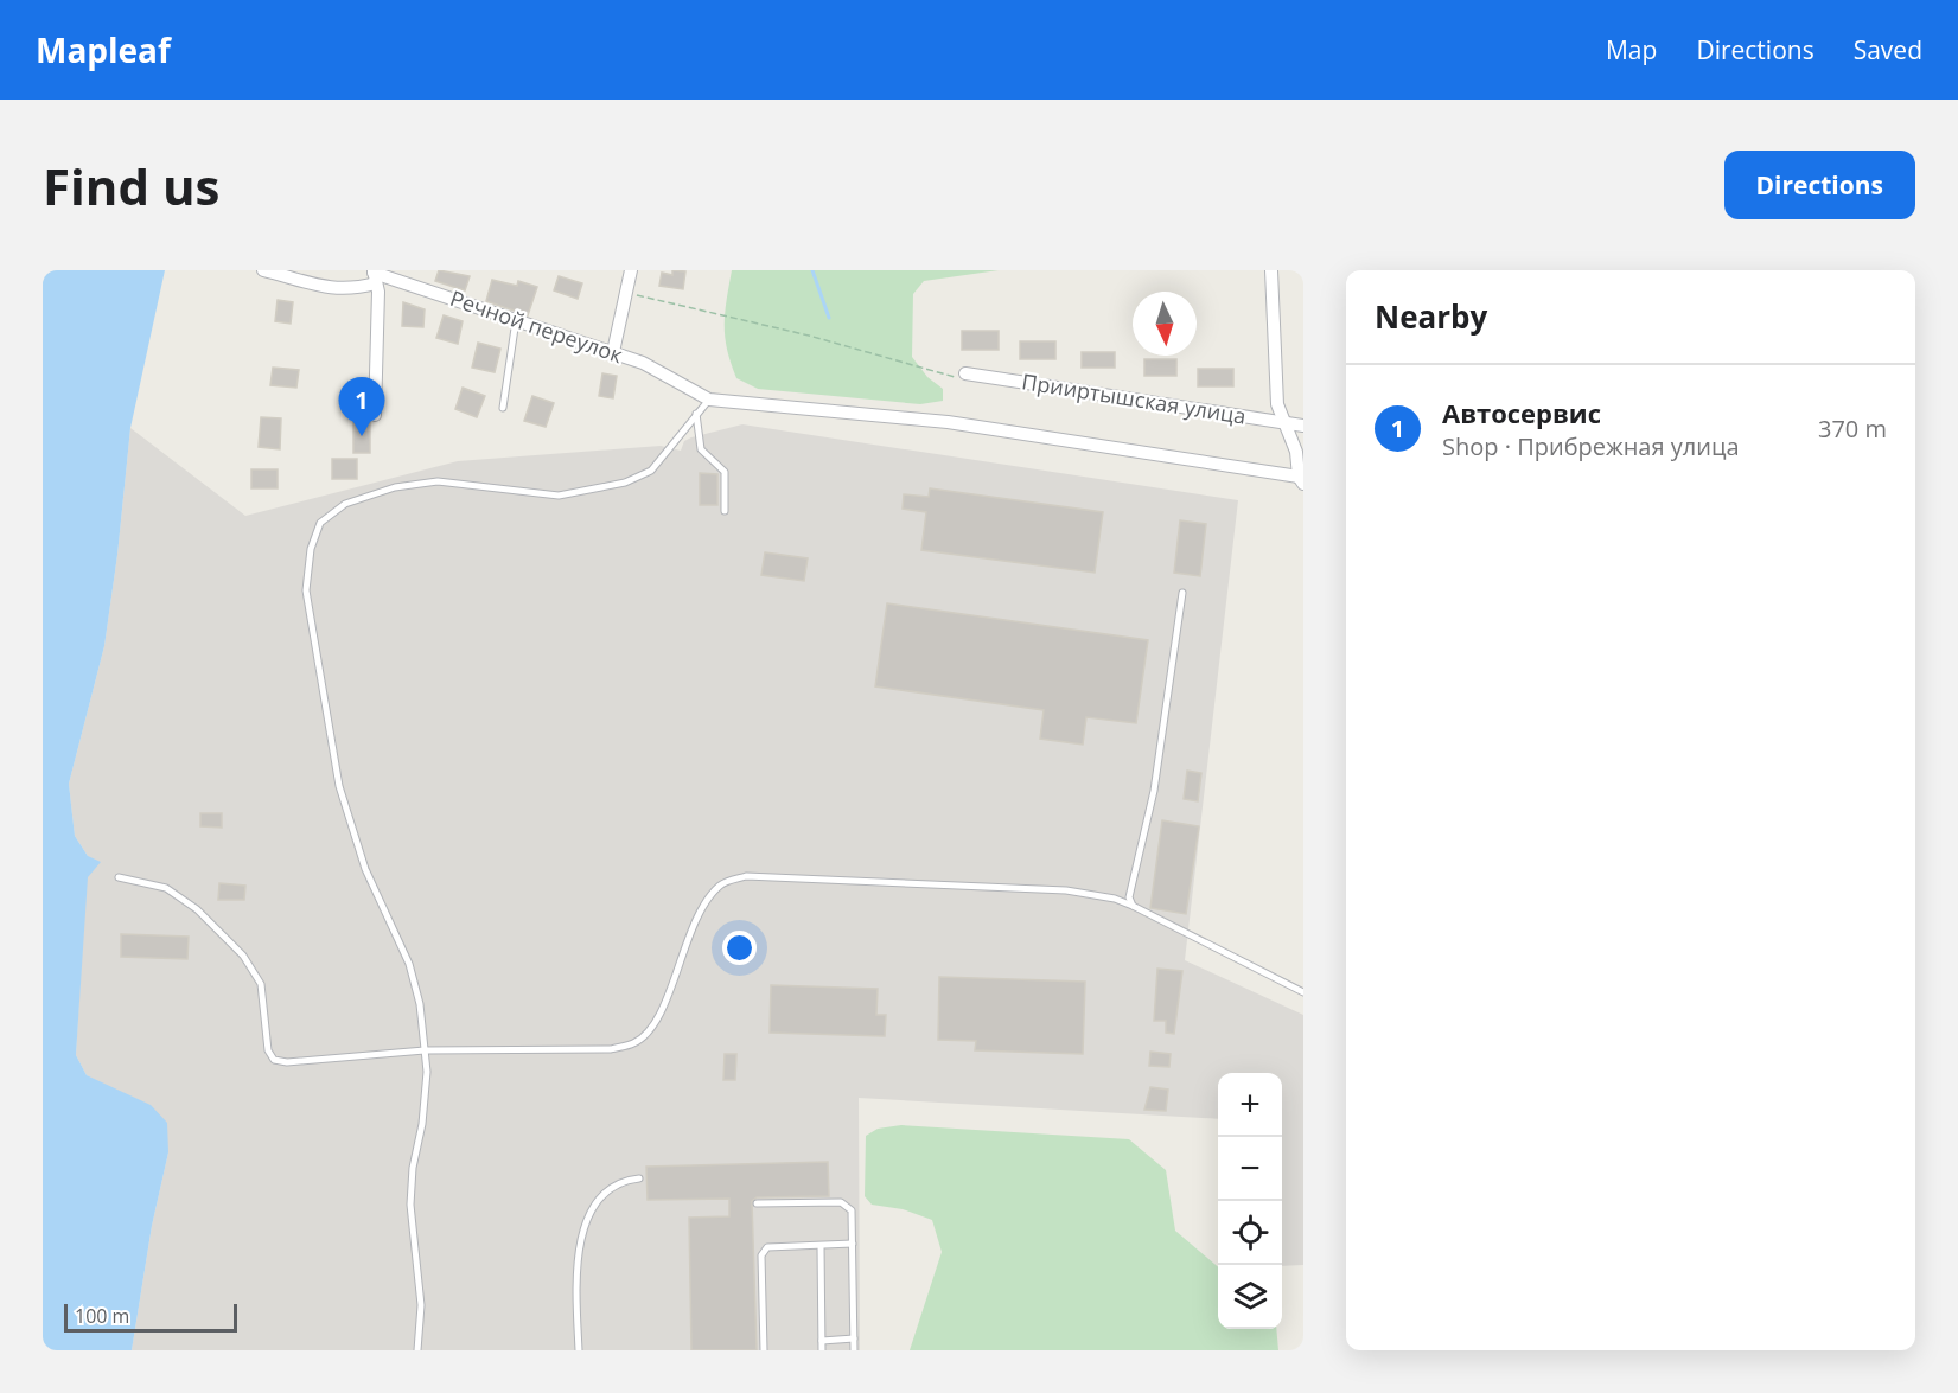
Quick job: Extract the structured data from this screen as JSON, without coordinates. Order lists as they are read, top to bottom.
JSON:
{
  "streets": {
    "street": ["Речной переулок", "Прииртышская улица"]
  },
  "scale_bar": "100 m",
  "north": "bottom",
  "page": {
    "header": "Mapleaf",
    "nav": ["Map", "Directions", "Saved"],
    "buttons": "Directions",
    "title": "Find us",
    "heading": "Nearby",
    "list": [
      {
        "mark": "1",
        "name": "Автосервис",
        "note": "Shop · Прибрежная улица",
        "value": "370 m"
      }
    ],
    "pins": "1",
    "map_buttons": ["+", "−"],
    "scale": "100 m"
  }
}
